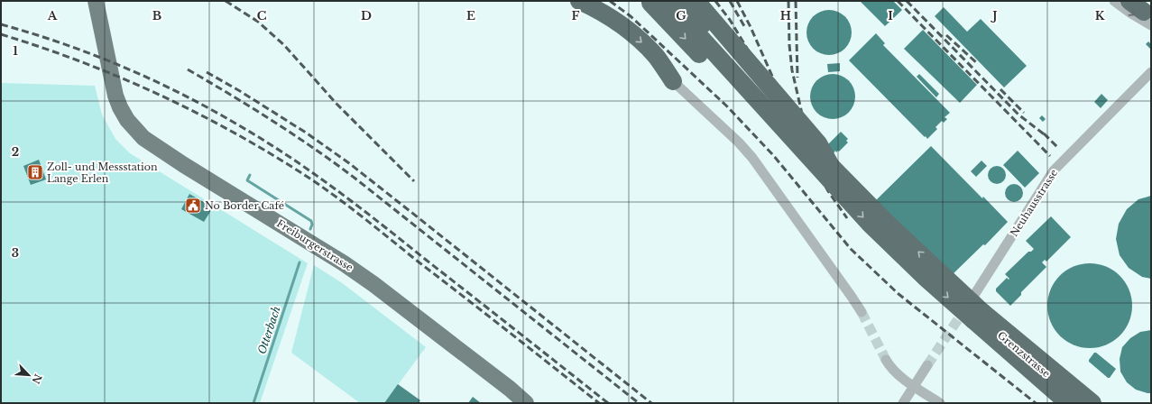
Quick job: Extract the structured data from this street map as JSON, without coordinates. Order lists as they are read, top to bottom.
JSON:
{
  "streets": {
    "main road": ["Freiburgerstrasse"],
    "street": ["Neuhausstrasse", "Grenzstrasse"]
  },
  "crossings": [
    ["Neuhausstrasse", "Grenzstrasse"]
  ],
  "water": ["Otterbach"],
  "places": {
    "building": ["Zoll- und Messstation Lange Erlen"],
    "public building": ["No Border Café"]
  },
  "north": "bottom right",
  "grid": {
    "columns": [
      "A",
      "B",
      "C",
      "D",
      "E",
      "F",
      "G",
      "H",
      "I",
      "J",
      "K"
    ],
    "rows": ["1", "2", "3"]
  }
}
